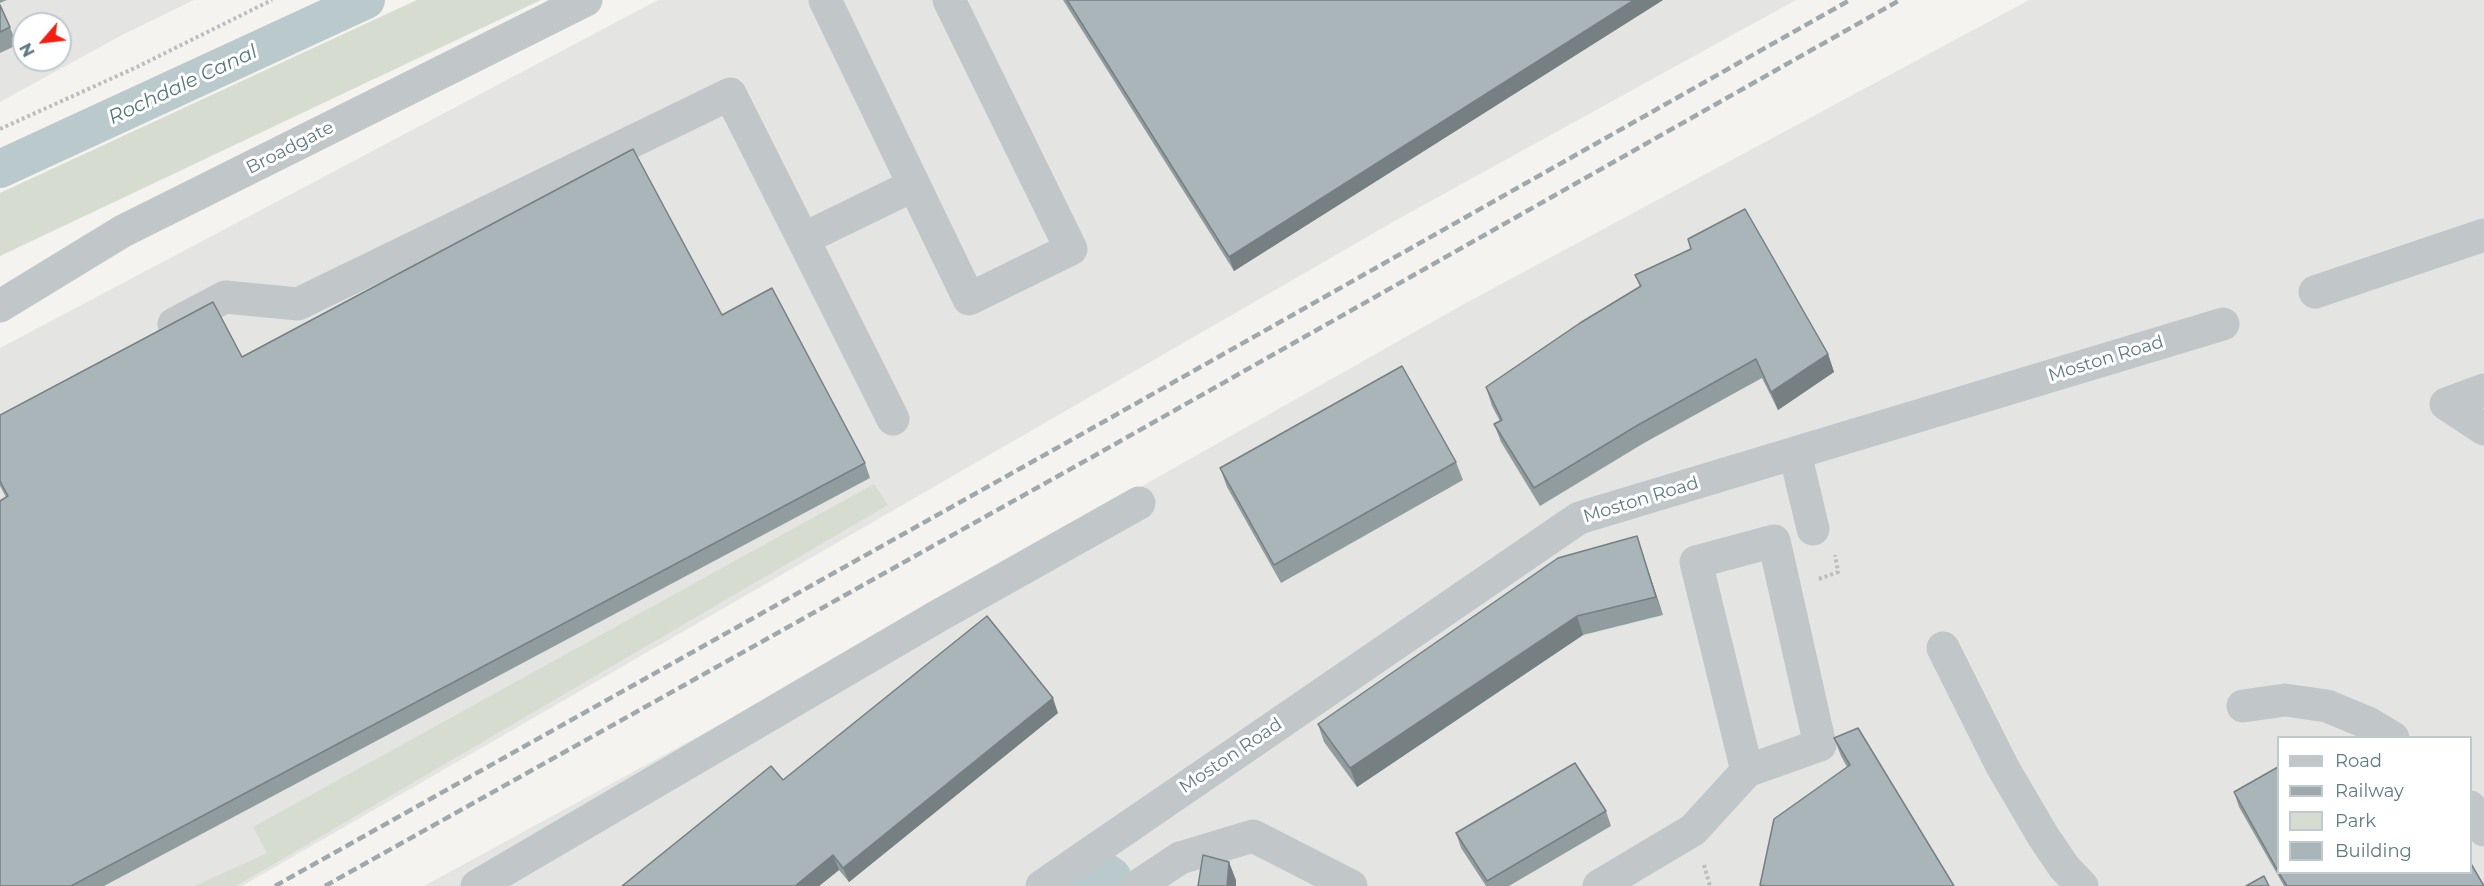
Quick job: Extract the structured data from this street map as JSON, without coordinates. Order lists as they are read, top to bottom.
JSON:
{
  "streets": {
    "street": ["Broadgate", "Moston Road"]
  },
  "water": ["Rochdale Canal"],
  "legend": [
    "Road",
    "Railway",
    "Park",
    "Building"
  ],
  "north": "bottom left"
}
